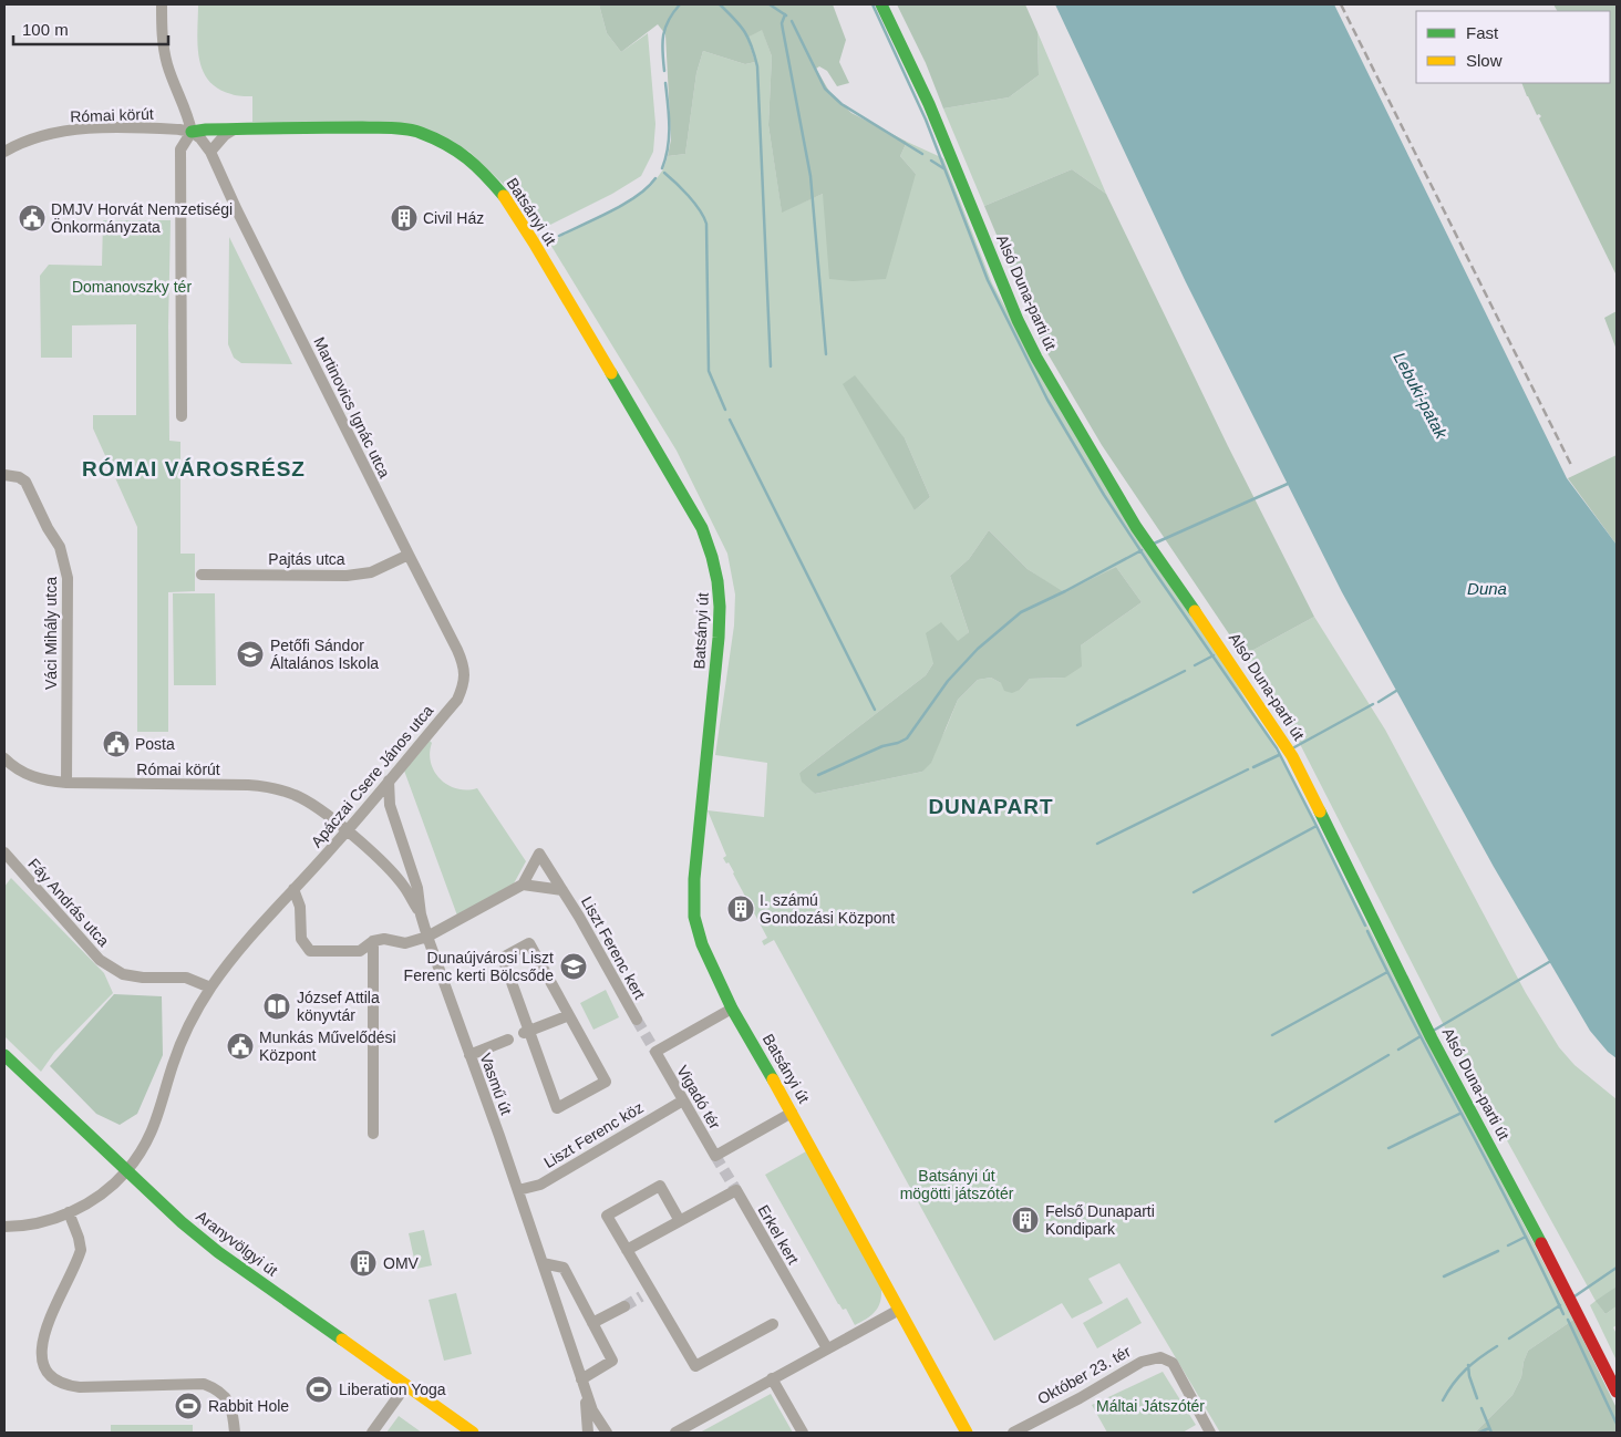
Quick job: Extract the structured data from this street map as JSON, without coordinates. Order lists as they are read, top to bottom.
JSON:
{
  "streets": {
    "street": [
      "Római körút",
      "Batsányi út",
      "Alsó Duna-parti út",
      "Martinovics Ignác utca",
      "Pajtás utca",
      "Váci Mihály utca",
      "Apáczai Csere János utca",
      "Fáy András utca",
      "Liszt Ferenc kert",
      "Vasmű út",
      "Vigadó tér",
      "Liszt Ferenc köz",
      "Erkel kert",
      "Aranyvölgyi út",
      "Október 23. tér"
    ]
  },
  "crossings": [
    ["Római körút", "Batsányi út"],
    ["Római körút", "Martinovics Ignác utca"],
    ["Római körút", "Váci Mihály utca"],
    ["Római körút", "Apáczai Csere János utca"],
    ["Római körút", "Vasmű út"],
    ["Batsányi út", "Martinovics Ignác utca"],
    ["Batsányi út", "Vigadó tér"],
    ["Martinovics Ignác utca", "Pajtás utca"],
    ["Martinovics Ignác utca", "Apáczai Csere János utca"],
    ["Apáczai Csere János utca", "Fáy András utca"],
    ["Apáczai Csere János utca", "Vasmű út"],
    ["Apáczai Csere János utca", "Aranyvölgyi út"],
    ["Vasmű út", "Liszt Ferenc köz"],
    ["Vigadó tér", "Liszt Ferenc köz"]
  ],
  "districts": ["RÓMAI VÁROSRÉSZ", "DUNAPART"],
  "water": ["Lebuki-patak", "Duna"],
  "parks": ["Domanovszky tér", "Batsányi út mögötti játszótér", "Máltai Játszótér"],
  "places": {
    "public building": ["DMJV Horvát Nemzetiségi Önkormányzata", "Posta", "Munkás Művelődési Központ"],
    "building": [
      "Civil Ház",
      "I. számú Gondozási Központ",
      "Felső Dunaparti Kondipark",
      "OMV"
    ],
    "school or university": ["Petőfi Sándor Általános Iskola", "Dunaújvárosi Liszt Ferenc kerti Bölcsőde"],
    "library": ["József Attila könyvtár"],
    "sports": ["Liberation Yoga", "Rabbit Hole"]
  },
  "legend": ["Fast", "Slow"],
  "scale_bar": "100 m"
}
